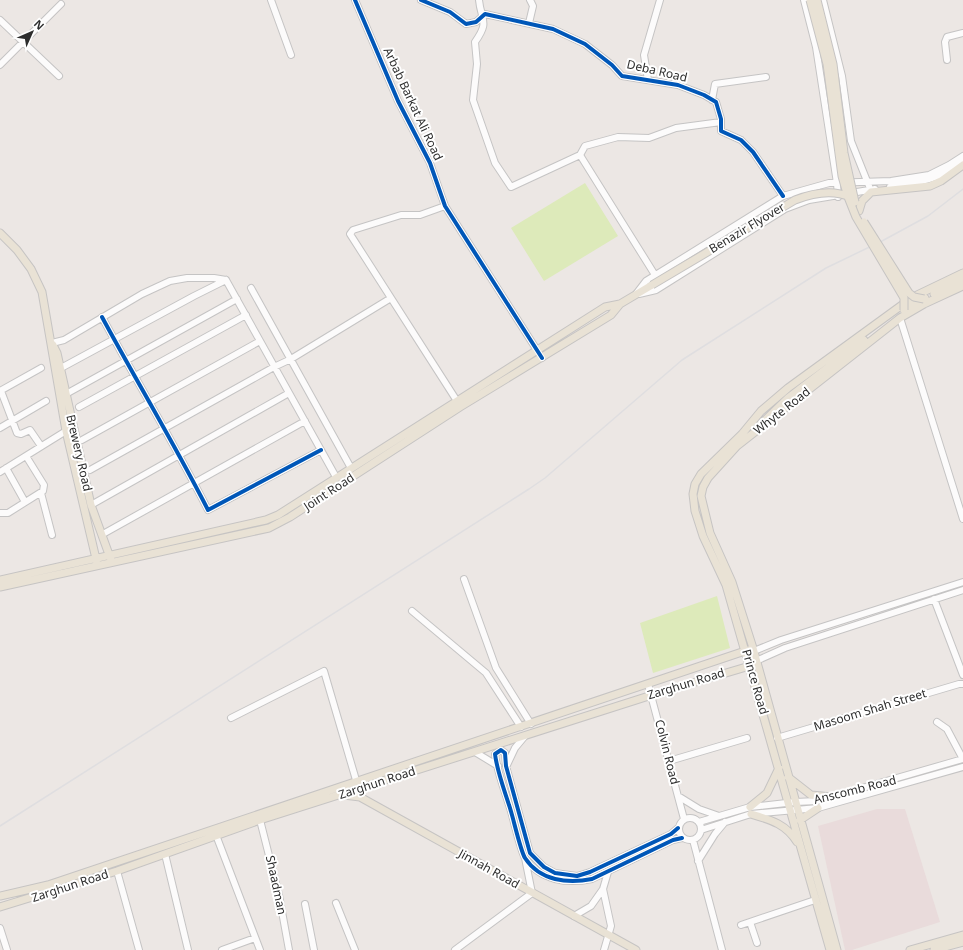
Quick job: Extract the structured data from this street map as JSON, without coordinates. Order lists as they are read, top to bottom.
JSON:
{
  "streets": {
    "main road": [
      "Benazir Flyover",
      "Whyte Road",
      "Brewery Road",
      "Joint Road",
      "Prince Road",
      "Zarghun Road",
      "Jinnah Road"
    ],
    "street": [
      "Deba Road",
      "Arbab Barkat Ali Road",
      "Masoom Shah Street",
      "Colvin Road",
      "Anscomb Road",
      "Shaadman"
    ]
  },
  "crossings": [
    ["Arbab Barkat Ali Road", "Joint Road"],
    ["Benazir Flyover", "Joint Road"],
    ["Whyte Road", "Prince Road"],
    ["Brewery Road", "Joint Road"],
    ["Prince Road", "Zarghun Road"],
    ["Prince Road", "Masoom Shah Street"],
    ["Prince Road", "Anscomb Road"],
    ["Zarghun Road", "Colvin Road"],
    ["Zarghun Road", "Jinnah Road"],
    ["Zarghun Road", "Shaadman"],
    ["Colvin Road", "Anscomb Road"]
  ],
  "north": "top right"
}
